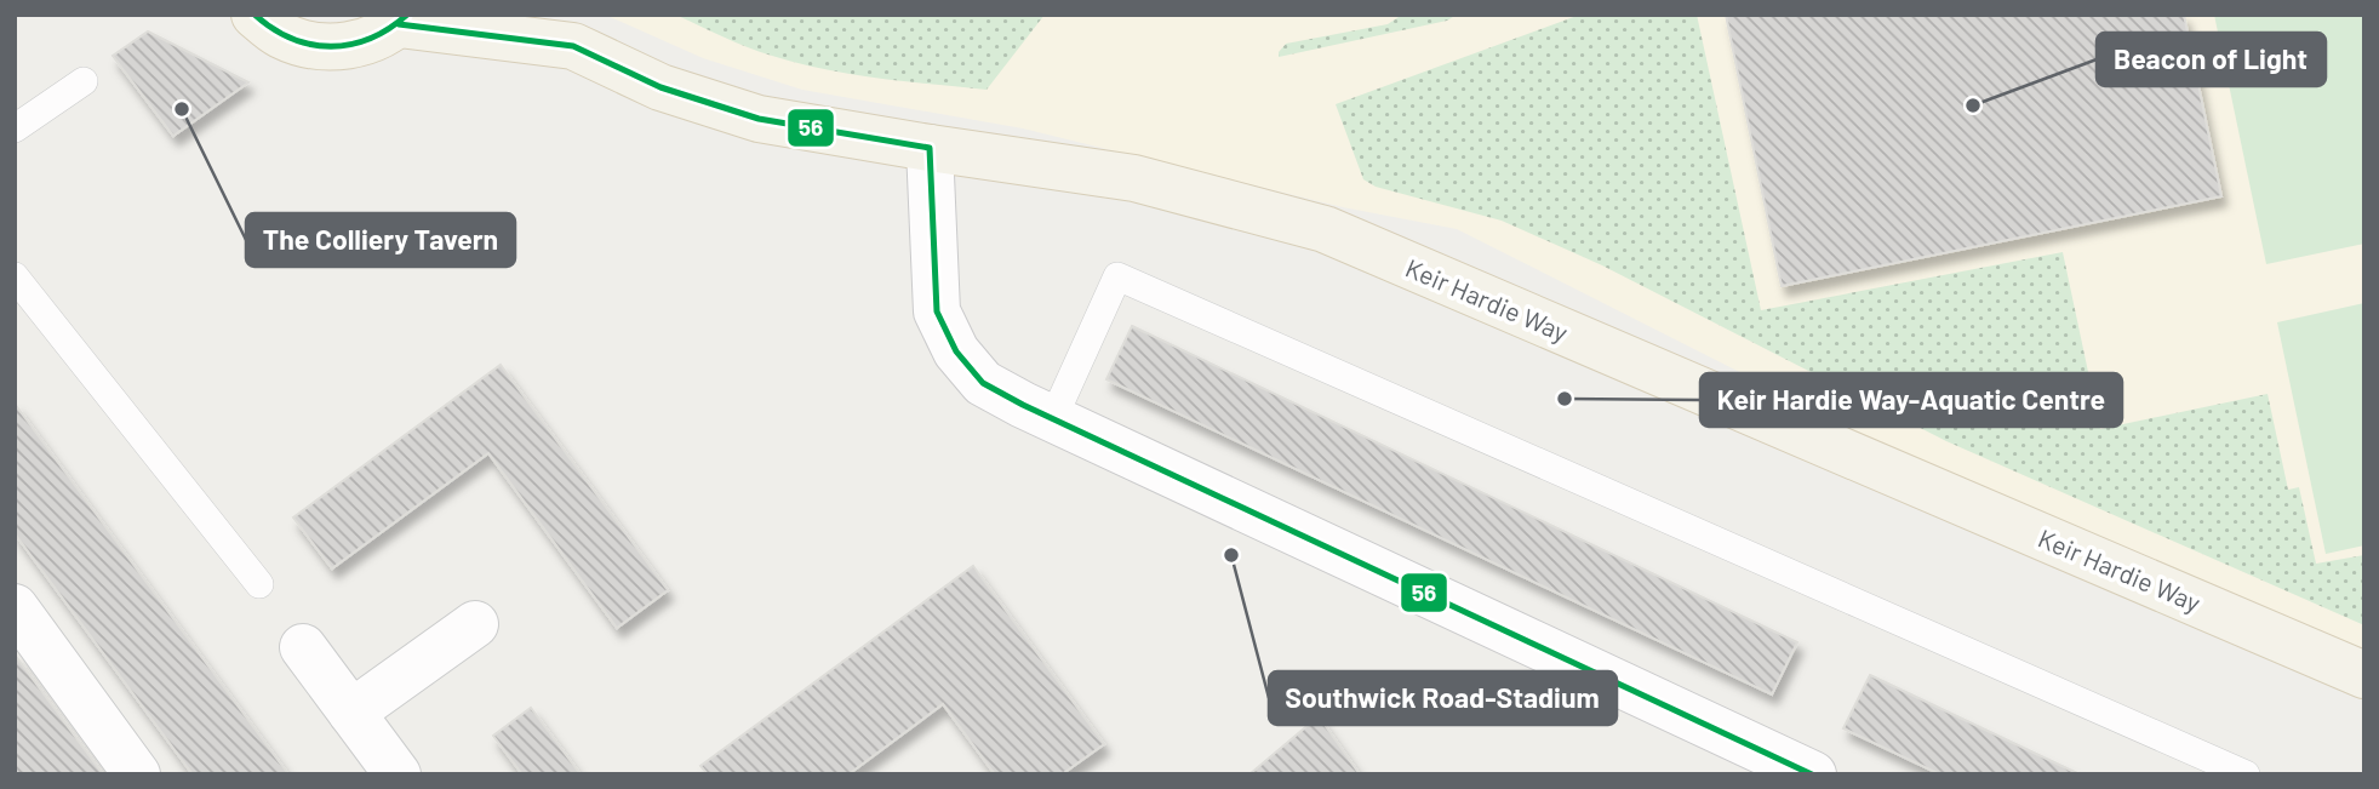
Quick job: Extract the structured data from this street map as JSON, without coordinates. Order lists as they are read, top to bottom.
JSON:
{
  "streets": {
    "main road": ["Keir Hardie Way"]
  },
  "places": [
    "Beacon of Light",
    "The Colliery Tavern",
    "Keir Hardie Way-Aquatic Centre",
    "Southwick Road-Stadium"
  ],
  "lines": ["transit line 56"]
}
